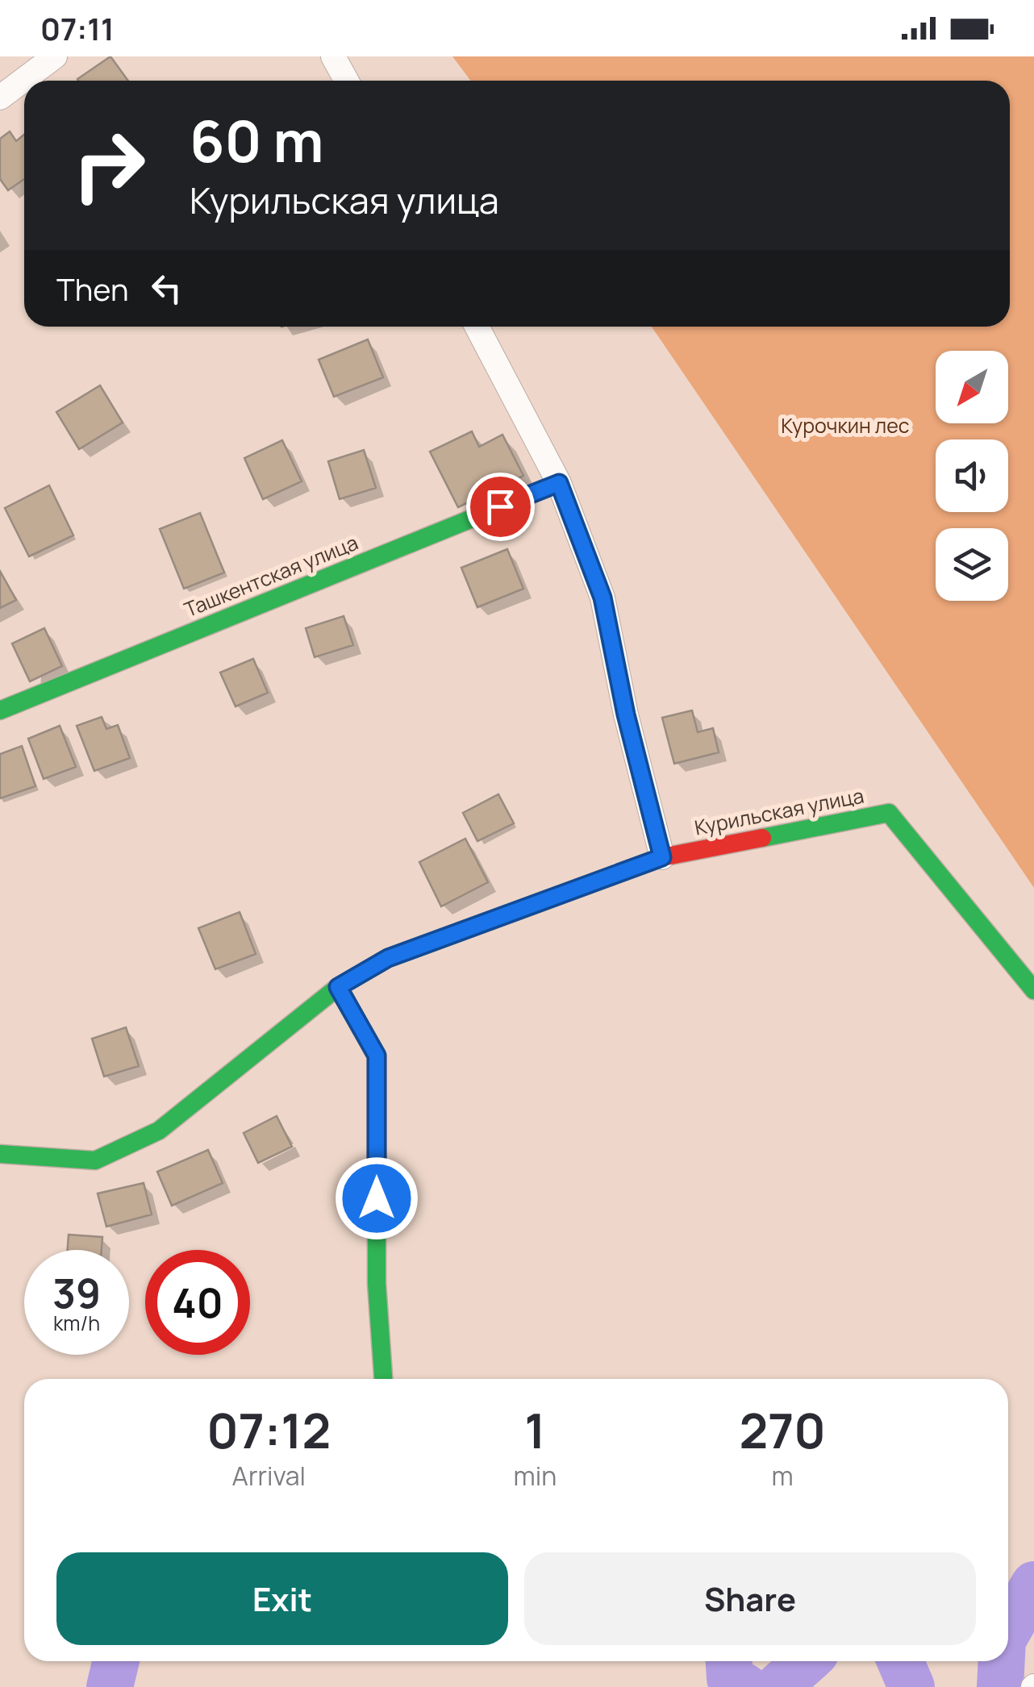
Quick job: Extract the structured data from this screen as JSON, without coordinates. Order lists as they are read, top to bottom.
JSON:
{
  "streets": {
    "street": ["Ташкентская улица", "Курильская улица"]
  },
  "parks": ["Курочкин лес"],
  "north": "bottom left",
  "page": {
    "status": "07:11",
    "turn": ["60 m", "Курильская улица"],
    "then": "Then",
    "speed": "39 km/h",
    "limit": "40",
    "eta": [
      "07:12",
      "Arrival",
      "1",
      "min",
      "270",
      "m"
    ],
    "buttons": ["Exit", "Share"]
  }
}
